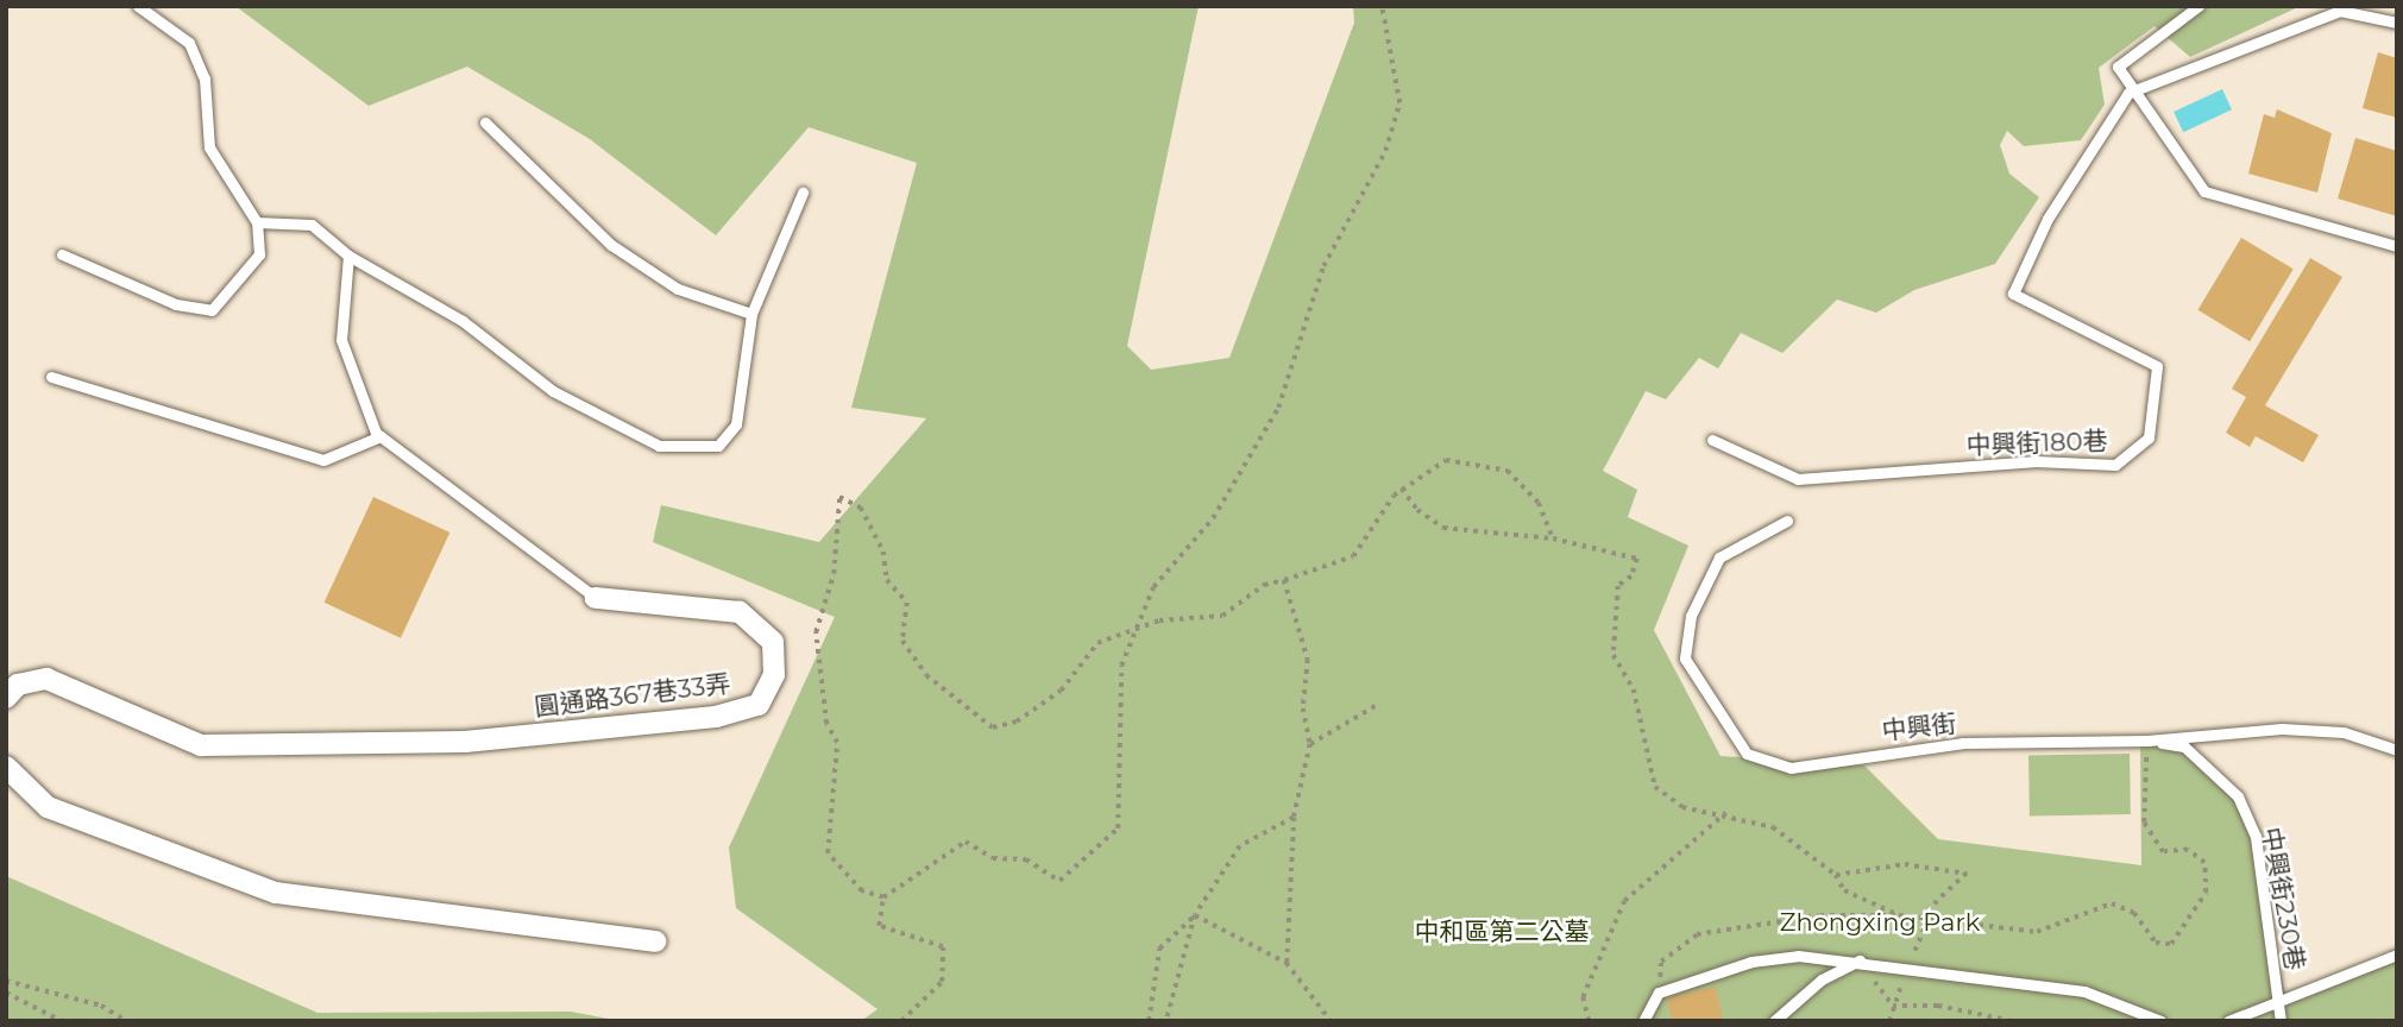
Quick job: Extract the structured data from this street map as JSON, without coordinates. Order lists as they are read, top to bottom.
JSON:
{
  "streets": {
    "street": ["圓通路367巷33弄"],
    "lane": ["中興街180巷", "中興街", "中興街230巷"]
  },
  "crossings": [
    ["中興街", "中興街230巷"]
  ],
  "parks": ["Zhongxing Park", "中和區第二公墓"]
}
